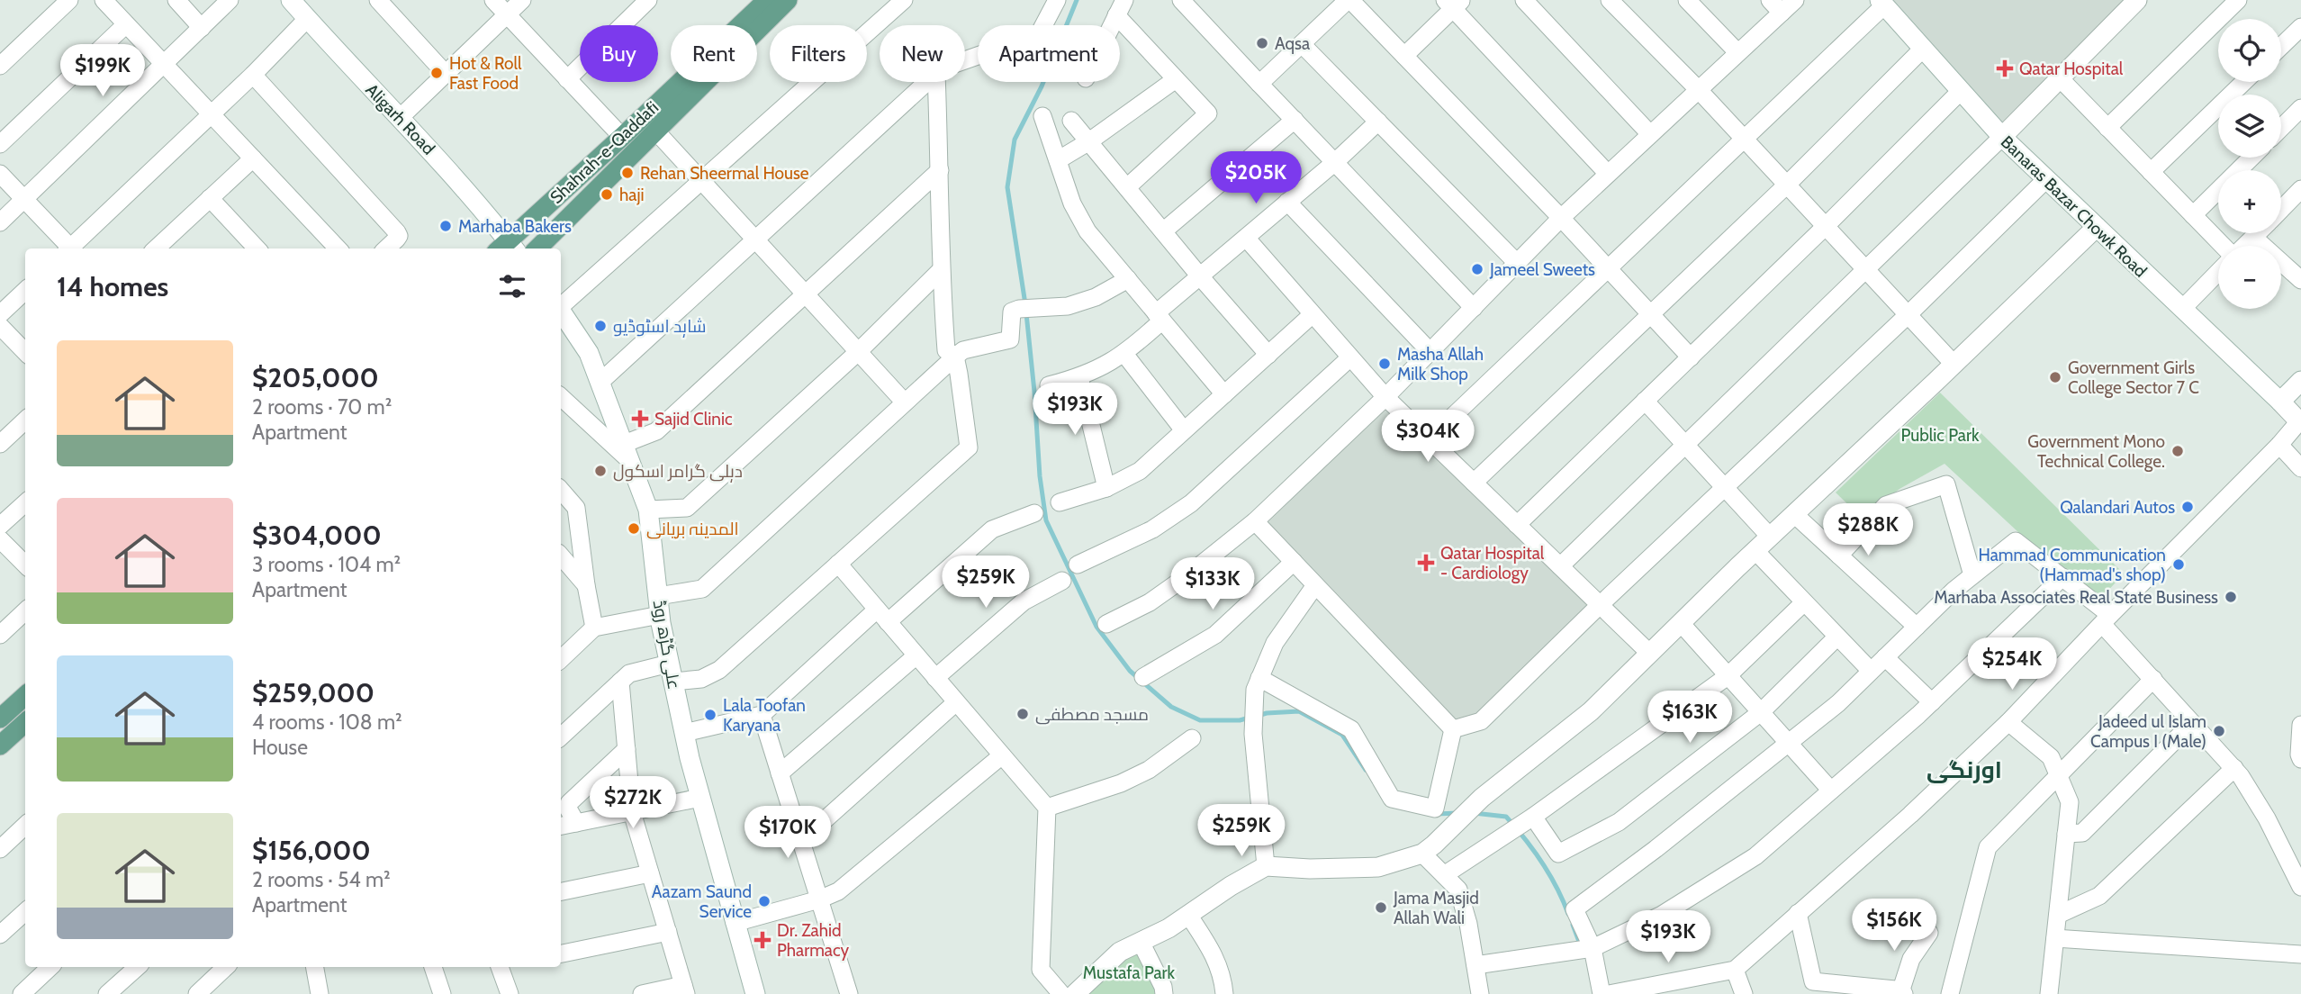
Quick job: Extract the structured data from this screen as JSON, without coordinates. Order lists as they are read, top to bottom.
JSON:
{
  "streets": {
    "main road": [
      "Aligarh Road",
      "Shahrah-e-Qaddafi",
      "Banaras Bazar Chowk Road",
      "علی گڑھ روڈ"
    ]
  },
  "crossings": [
    ["Aligarh Road", "Shahrah-e-Qaddafi"]
  ],
  "districts": ["اورنگی"],
  "parks": ["Public Park", "Mustafa Park"],
  "places": {
    "other": [
      "Aqsa",
      "Hot & Roll Fast Food",
      "Rehan Sheermal House",
      "haji",
      "Marhaba Bakers",
      "Jameel Sweets",
      "شاہد اسٹوڈیو",
      "Masha Allah Milk Shop",
      "Government Girls College Sector 7 C",
      "Government Mono Technical College.",
      "دہلی گرامر اسکول",
      "Qalandari Autos",
      "المدینہ بریانی",
      "Hammad Communication (Hammad's shop)",
      "Marhaba Associates Real State Business",
      "مسجد مصطفی",
      "Lala Toofan Karyana",
      "Jadeed ul Islam Campus I (Male)",
      "Aazam Saund Service",
      "Jama Masjid Allah Wali"
    ],
    "health": [
      "Qatar Hospital",
      "Sajid Clinic",
      "Qatar Hospital - Cardiology",
      "Dr. Zahid Pharmacy"
    ]
  },
  "page": {
    "map_buttons": ["+", "−"],
    "chip": [
      "Buy",
      "Rent",
      "Filters",
      "New",
      "Apartment"
    ],
    "price": [
      "$199K",
      "$205K",
      "$193K",
      "$304K",
      "$288K",
      "$259K",
      "$133K",
      "$254K",
      "$163K",
      "$272K",
      "$259K",
      "$170K",
      "$156K",
      "$193K"
    ],
    "heading": "14 homes",
    "list": [
      {
        "name": "$205,000",
        "note": "2 rooms · 70 m² · Apartment"
      },
      {
        "name": "$304,000",
        "note": "3 rooms · 104 m² · Apartment"
      },
      {
        "name": "$259,000",
        "note": "4 rooms · 108 m² · House"
      },
      {
        "name": "$156,000",
        "note": "2 rooms · 54 m² · Apartment"
      }
    ]
  }
}
